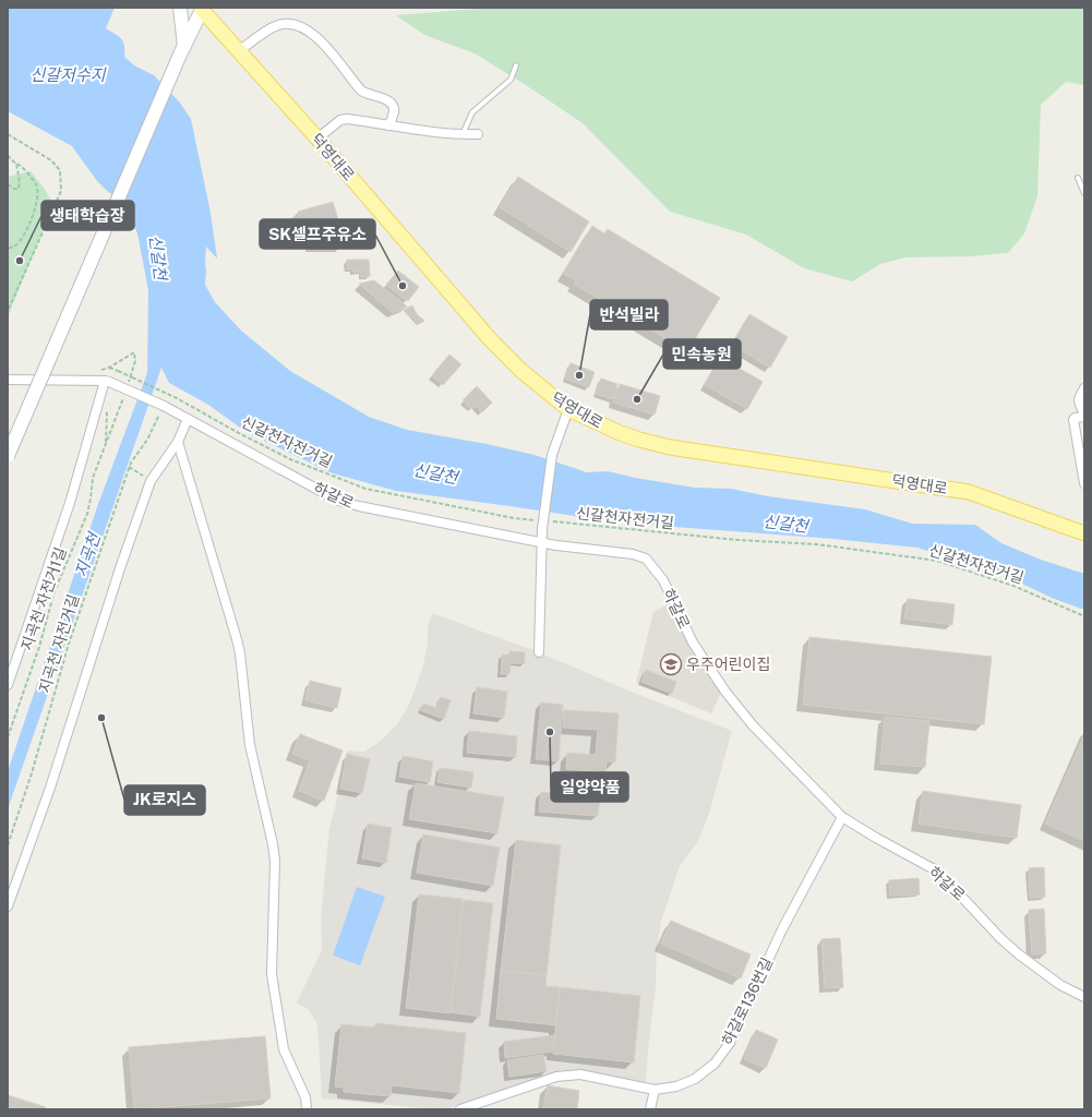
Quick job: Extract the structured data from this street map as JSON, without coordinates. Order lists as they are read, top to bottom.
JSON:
{
  "streets": {
    "main road": ["덕영대로"],
    "street": ["하갈로", "하갈로136번길"],
    "path": ["신갈천자전거길", "지곡천 자전거1길", "지곡천 자전거길"]
  },
  "crossings": [
    ["하갈로", "지곡천 자전거길"],
    ["하갈로", "하갈로136번길"]
  ],
  "water": ["신갈저수지", "신갈천", "지곡천"],
  "places": {
    "other": [
      "생태학습장",
      "SK셀프주유소",
      "반석빌라",
      "민속농원",
      "JK로지스",
      "일양약품"
    ],
    "school or university": ["우주어린이집"]
  }
}
